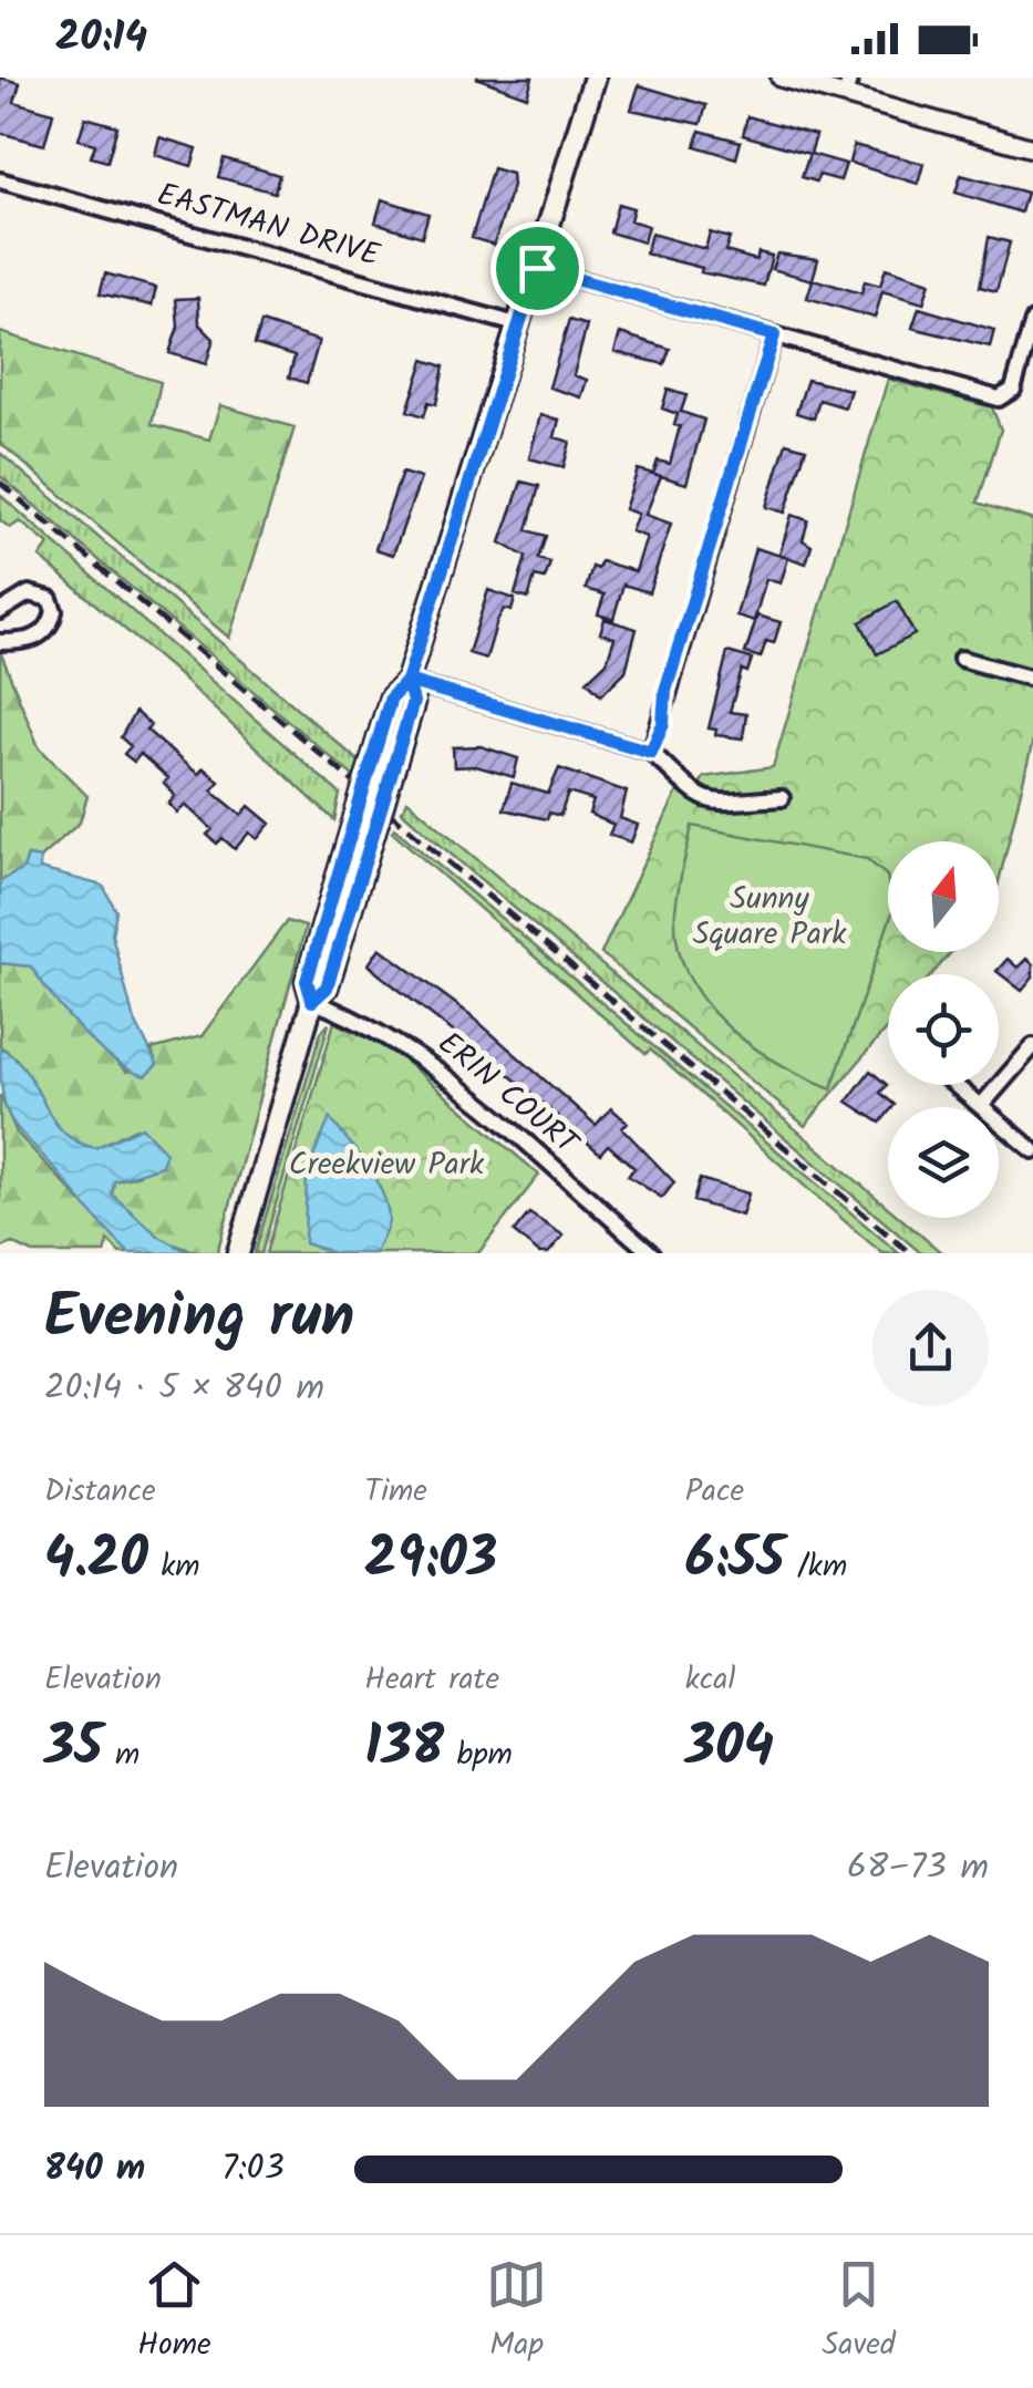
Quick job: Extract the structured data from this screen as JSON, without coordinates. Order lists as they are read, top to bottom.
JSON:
{
  "streets": {
    "street": ["EASTMAN DRIVE", "ERIN COURT"]
  },
  "parks": ["Sunny Square Park", "Creekview Park"],
  "north": "top",
  "page": {
    "status": "20:14",
    "heading": ["Evening run", "20:14 · 5 × 840 m"],
    "stats": [
      ["Distance", "4.20 km"],
      ["Time", "29:03"],
      ["Pace", "6:55 /km"],
      ["Elevation", "35 m"],
      ["Heart rate", "138 bpm"],
      ["kcal", "304"]
    ],
    "chart": ["Elevation", "68–73 m"],
    "list": [
      {
        "name": "840 m",
        "note": "7:03"
      }
    ],
    "tabs": ["Home", "Map", "Saved"]
  }
}
